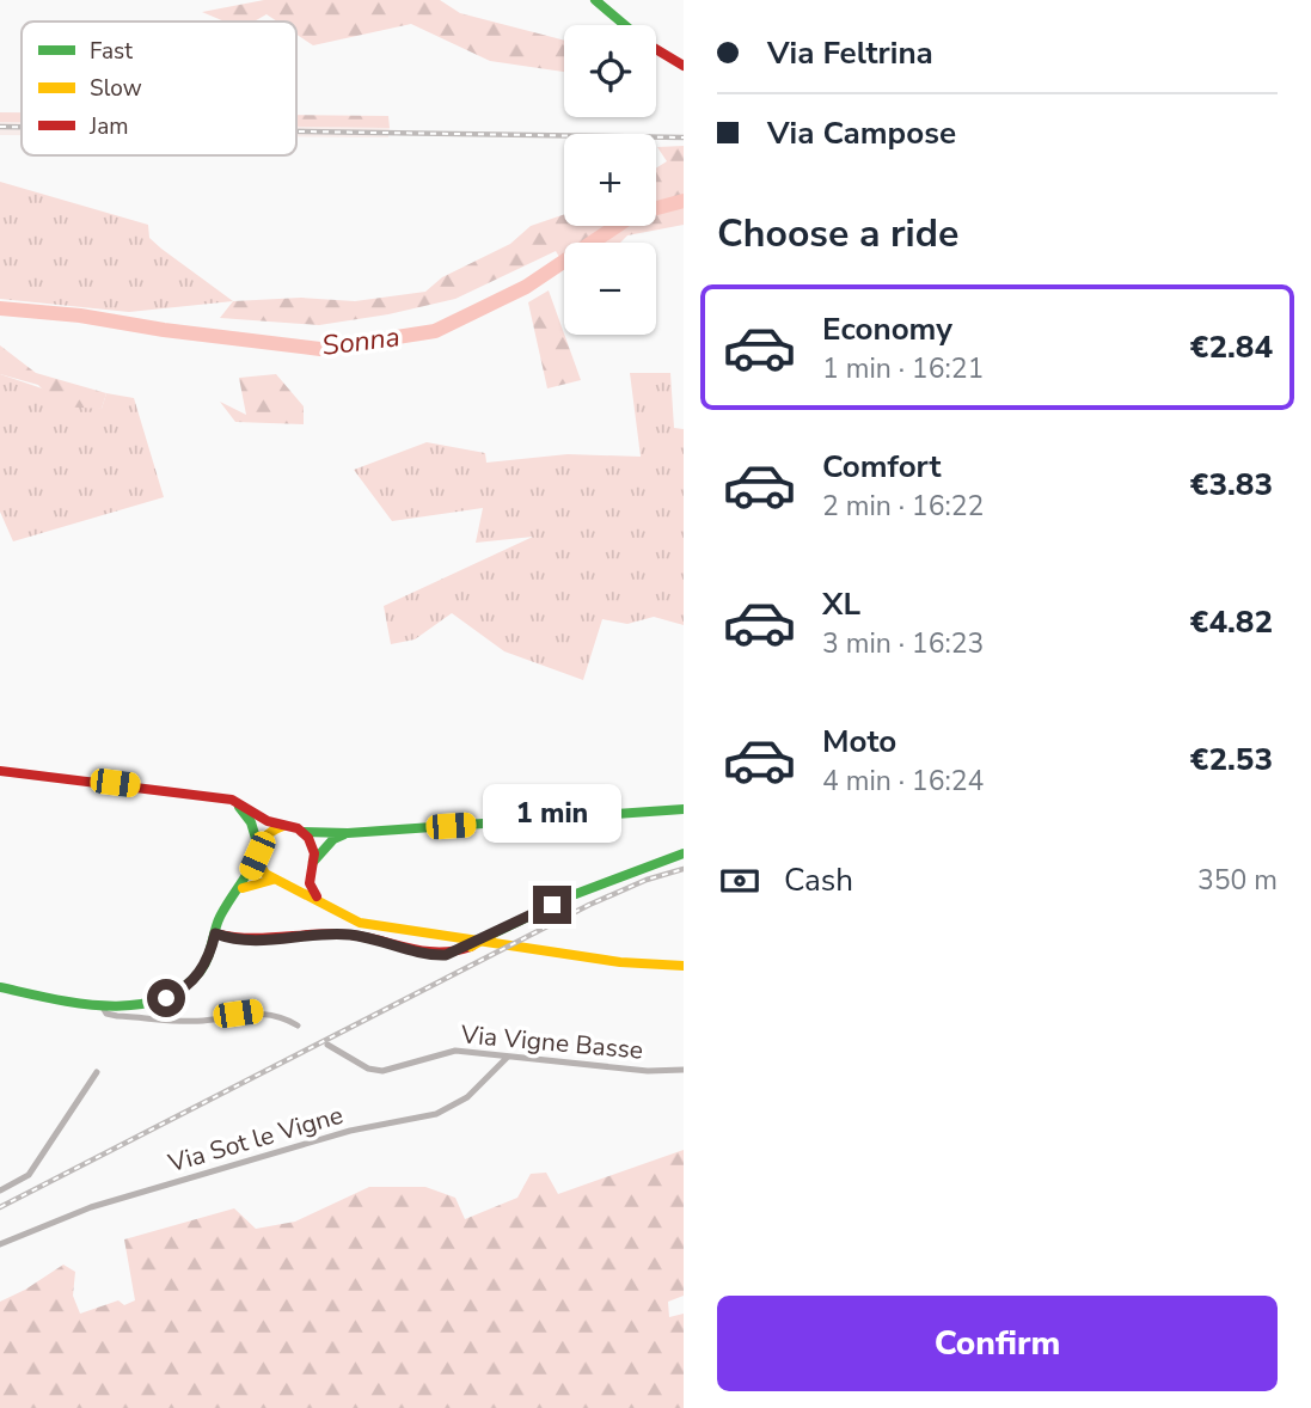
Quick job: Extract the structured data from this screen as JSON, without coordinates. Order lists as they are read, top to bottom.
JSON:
{
  "streets": {
    "street": ["Via Vigne Basse", "Via Sot le Vigne"]
  },
  "crossings": [
    ["Via Vigne Basse", "Via Sot le Vigne"]
  ],
  "water": ["Sonna"],
  "legend": ["Fast", "Slow", "Jam"],
  "page": {
    "banner": ["Via Feltrina", "Via Campose"],
    "map_buttons": ["+", "−"],
    "heading": "Choose a ride",
    "list": [
      {
        "name": "Economy",
        "note": "1 min · 16:21",
        "value": "€2.84"
      },
      {
        "name": "Comfort",
        "note": "2 min · 16:22",
        "value": "€3.83"
      },
      {
        "name": "XL",
        "note": "3 min · 16:23",
        "value": "€4.82"
      },
      {
        "name": "Moto",
        "note": "4 min · 16:24",
        "value": "€2.53"
      }
    ],
    "bubble": "1 min",
    "pay": ["Cash", "350 m"],
    "buttons": "Confirm"
  }
}
